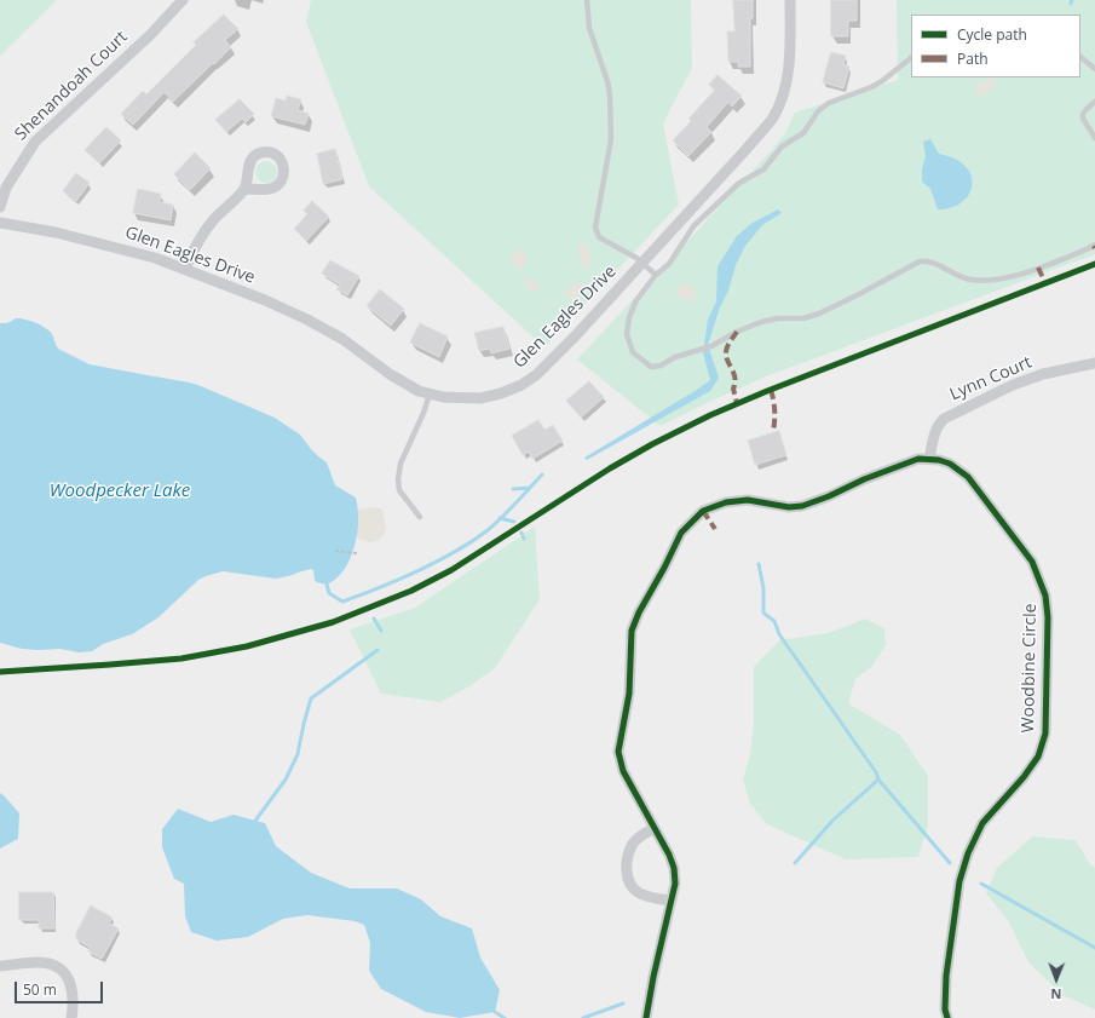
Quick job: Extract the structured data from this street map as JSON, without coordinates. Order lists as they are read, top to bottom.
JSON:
{
  "streets": {
    "street": [
      "Shenandoah Court",
      "Glen Eagles Drive",
      "Lynn Court",
      "Woodbine Circle"
    ]
  },
  "crossings": [
    ["Lynn Court", "Woodbine Circle"]
  ],
  "water": ["Woodpecker Lake"],
  "legend": ["Cycle path", "Path"],
  "scale_bar": "50 m",
  "north": "bottom"
}
